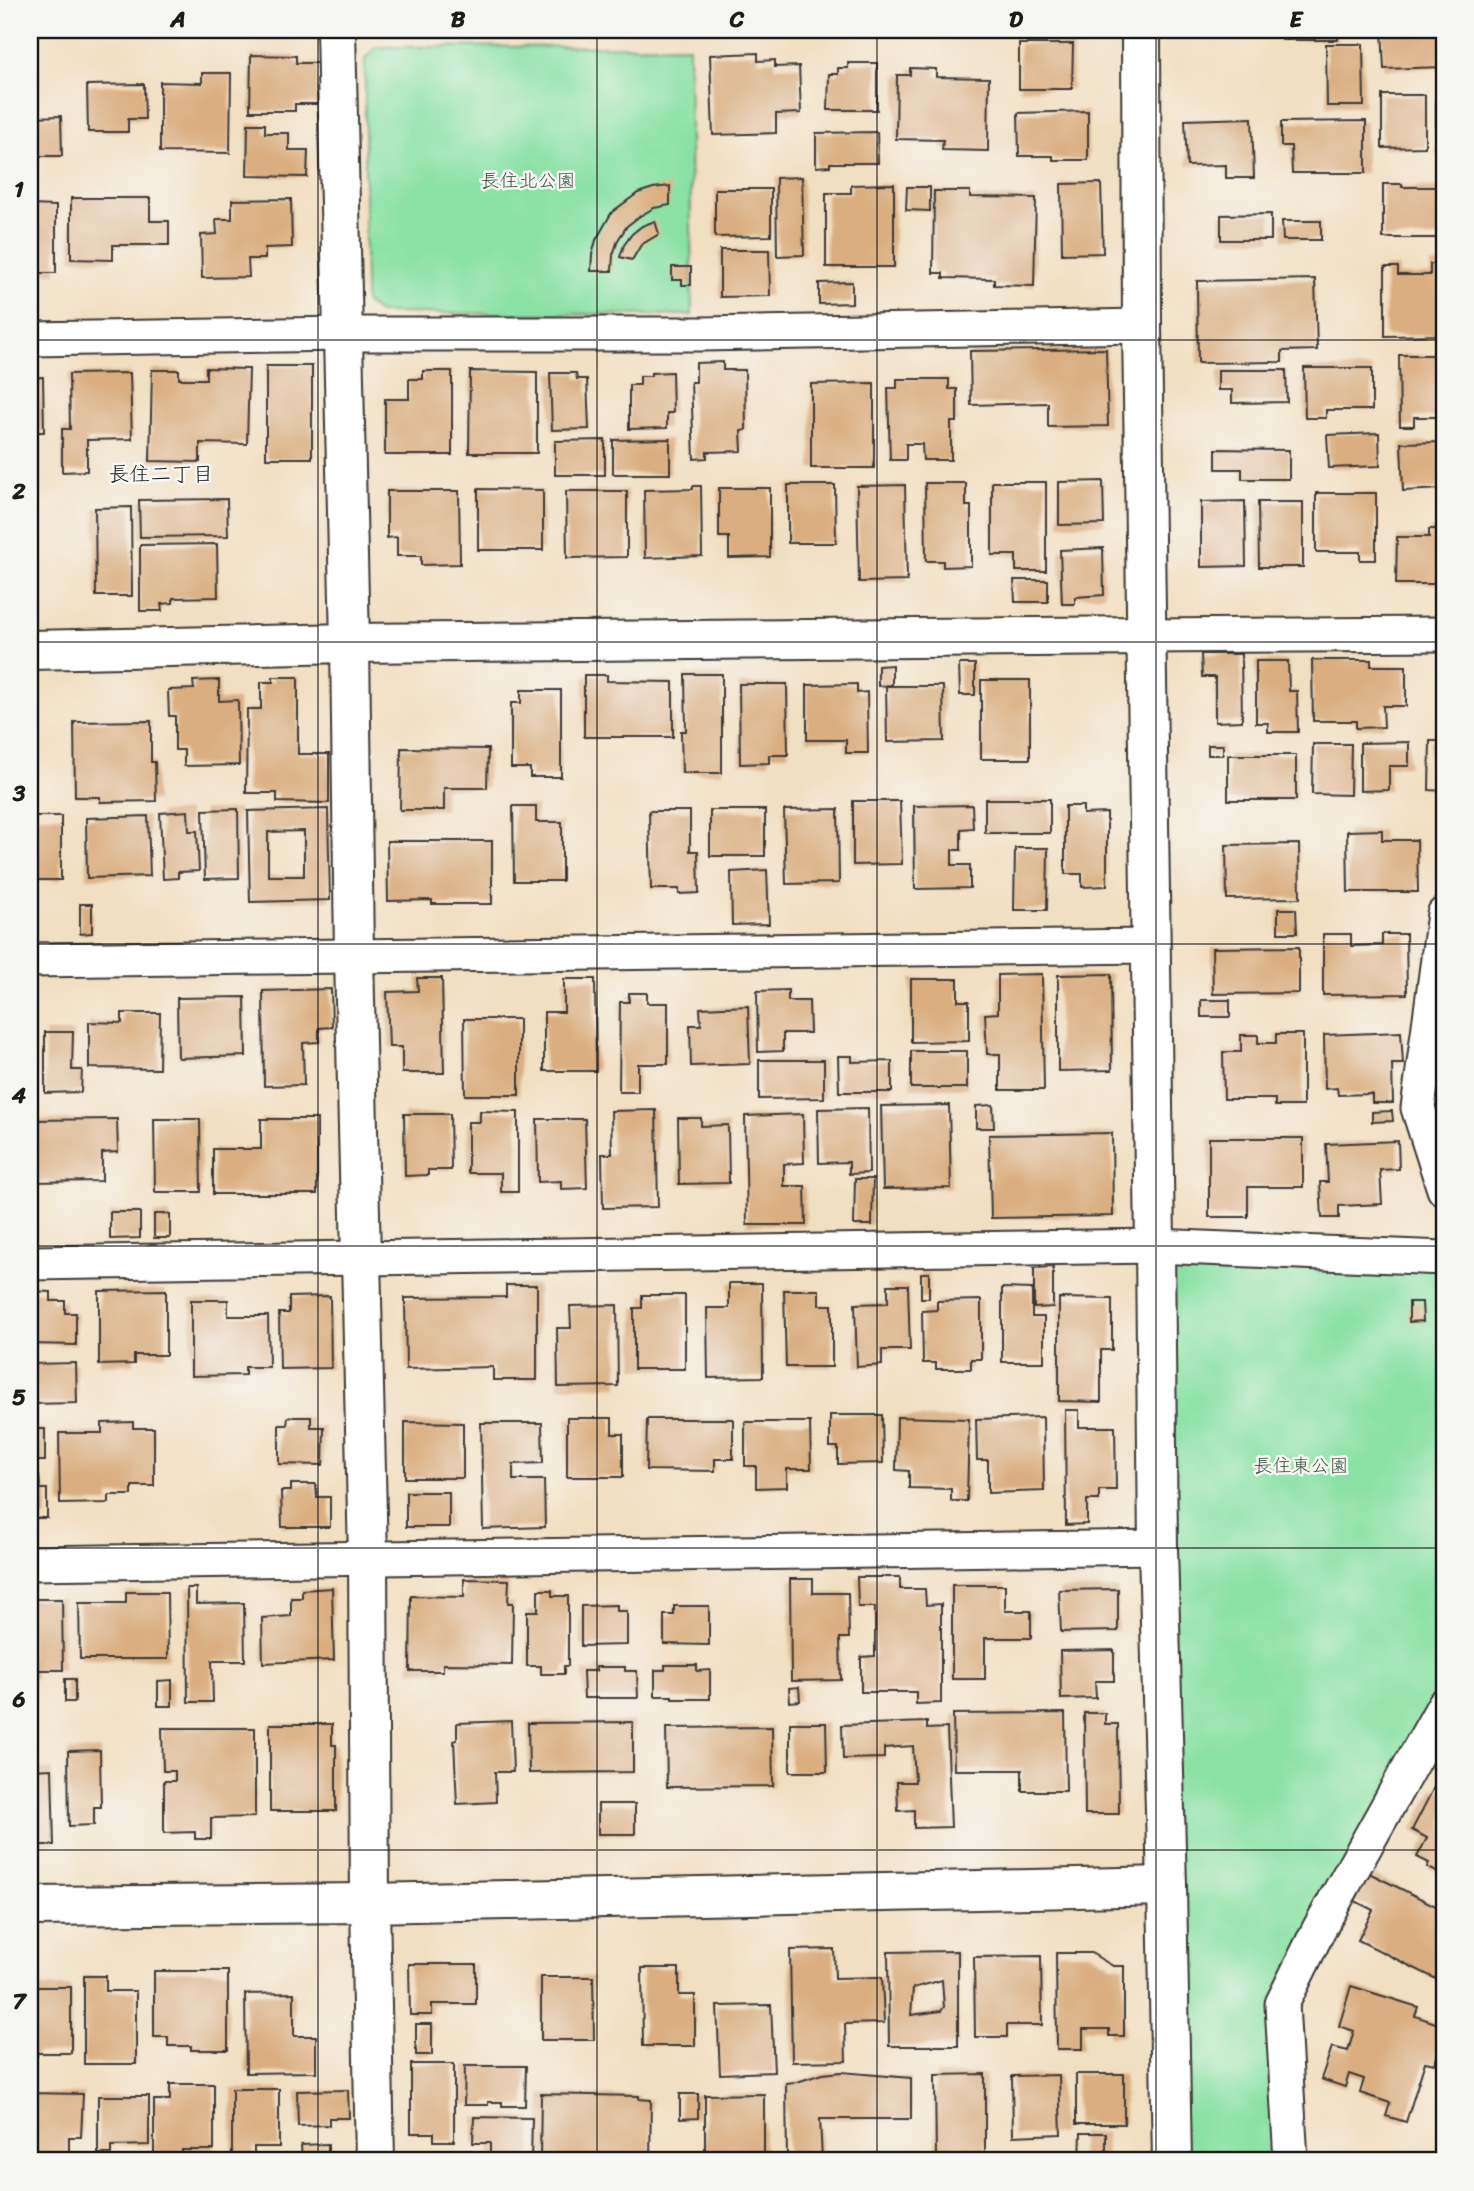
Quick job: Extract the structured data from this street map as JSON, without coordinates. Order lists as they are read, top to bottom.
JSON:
{
  "districts": ["長住二丁目"],
  "parks": ["長住北公園", "長住東公園"],
  "grid": {
    "columns": [
      "A",
      "B",
      "C",
      "D",
      "E"
    ],
    "rows": [
      "1",
      "2",
      "3",
      "4",
      "5",
      "6",
      "7"
    ]
  }
}
